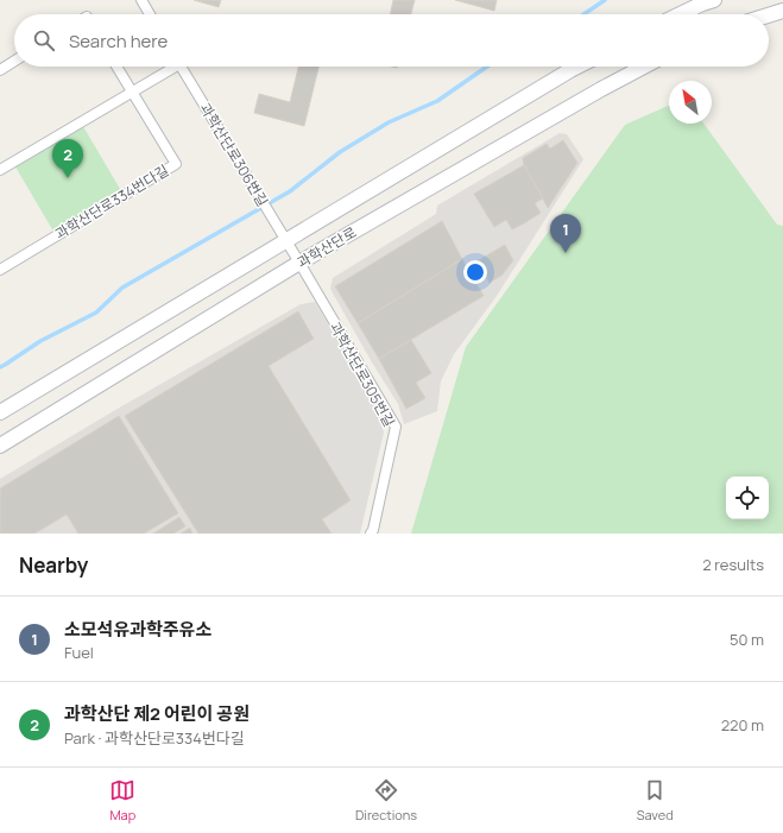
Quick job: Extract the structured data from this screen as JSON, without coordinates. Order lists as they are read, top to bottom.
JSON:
{
  "streets": {
    "main road": ["과학산단로"],
    "street": ["과학산단로306번길", "과학산단로334번다길", "과학산단로305번길"]
  },
  "crossings": [
    ["과학산단로306번길", "과학산단로"],
    ["과학산단로306번길", "과학산단로305번길"],
    ["과학산단로", "과학산단로305번길"]
  ],
  "north": "top left",
  "page": {
    "search": "Search here",
    "pins": ["2", "1"],
    "heading": ["Nearby", "2 results"],
    "list": [
      {
        "mark": "1",
        "name": "소모석유과학주유소",
        "note": "Fuel",
        "value": "50 m"
      },
      {
        "mark": "2",
        "name": "과학산단 제2 어린이 공원",
        "note": "Park · 과학산단로334번다길",
        "value": "220 m"
      }
    ],
    "nav": ["Map", "Directions", "Saved"]
  }
}
